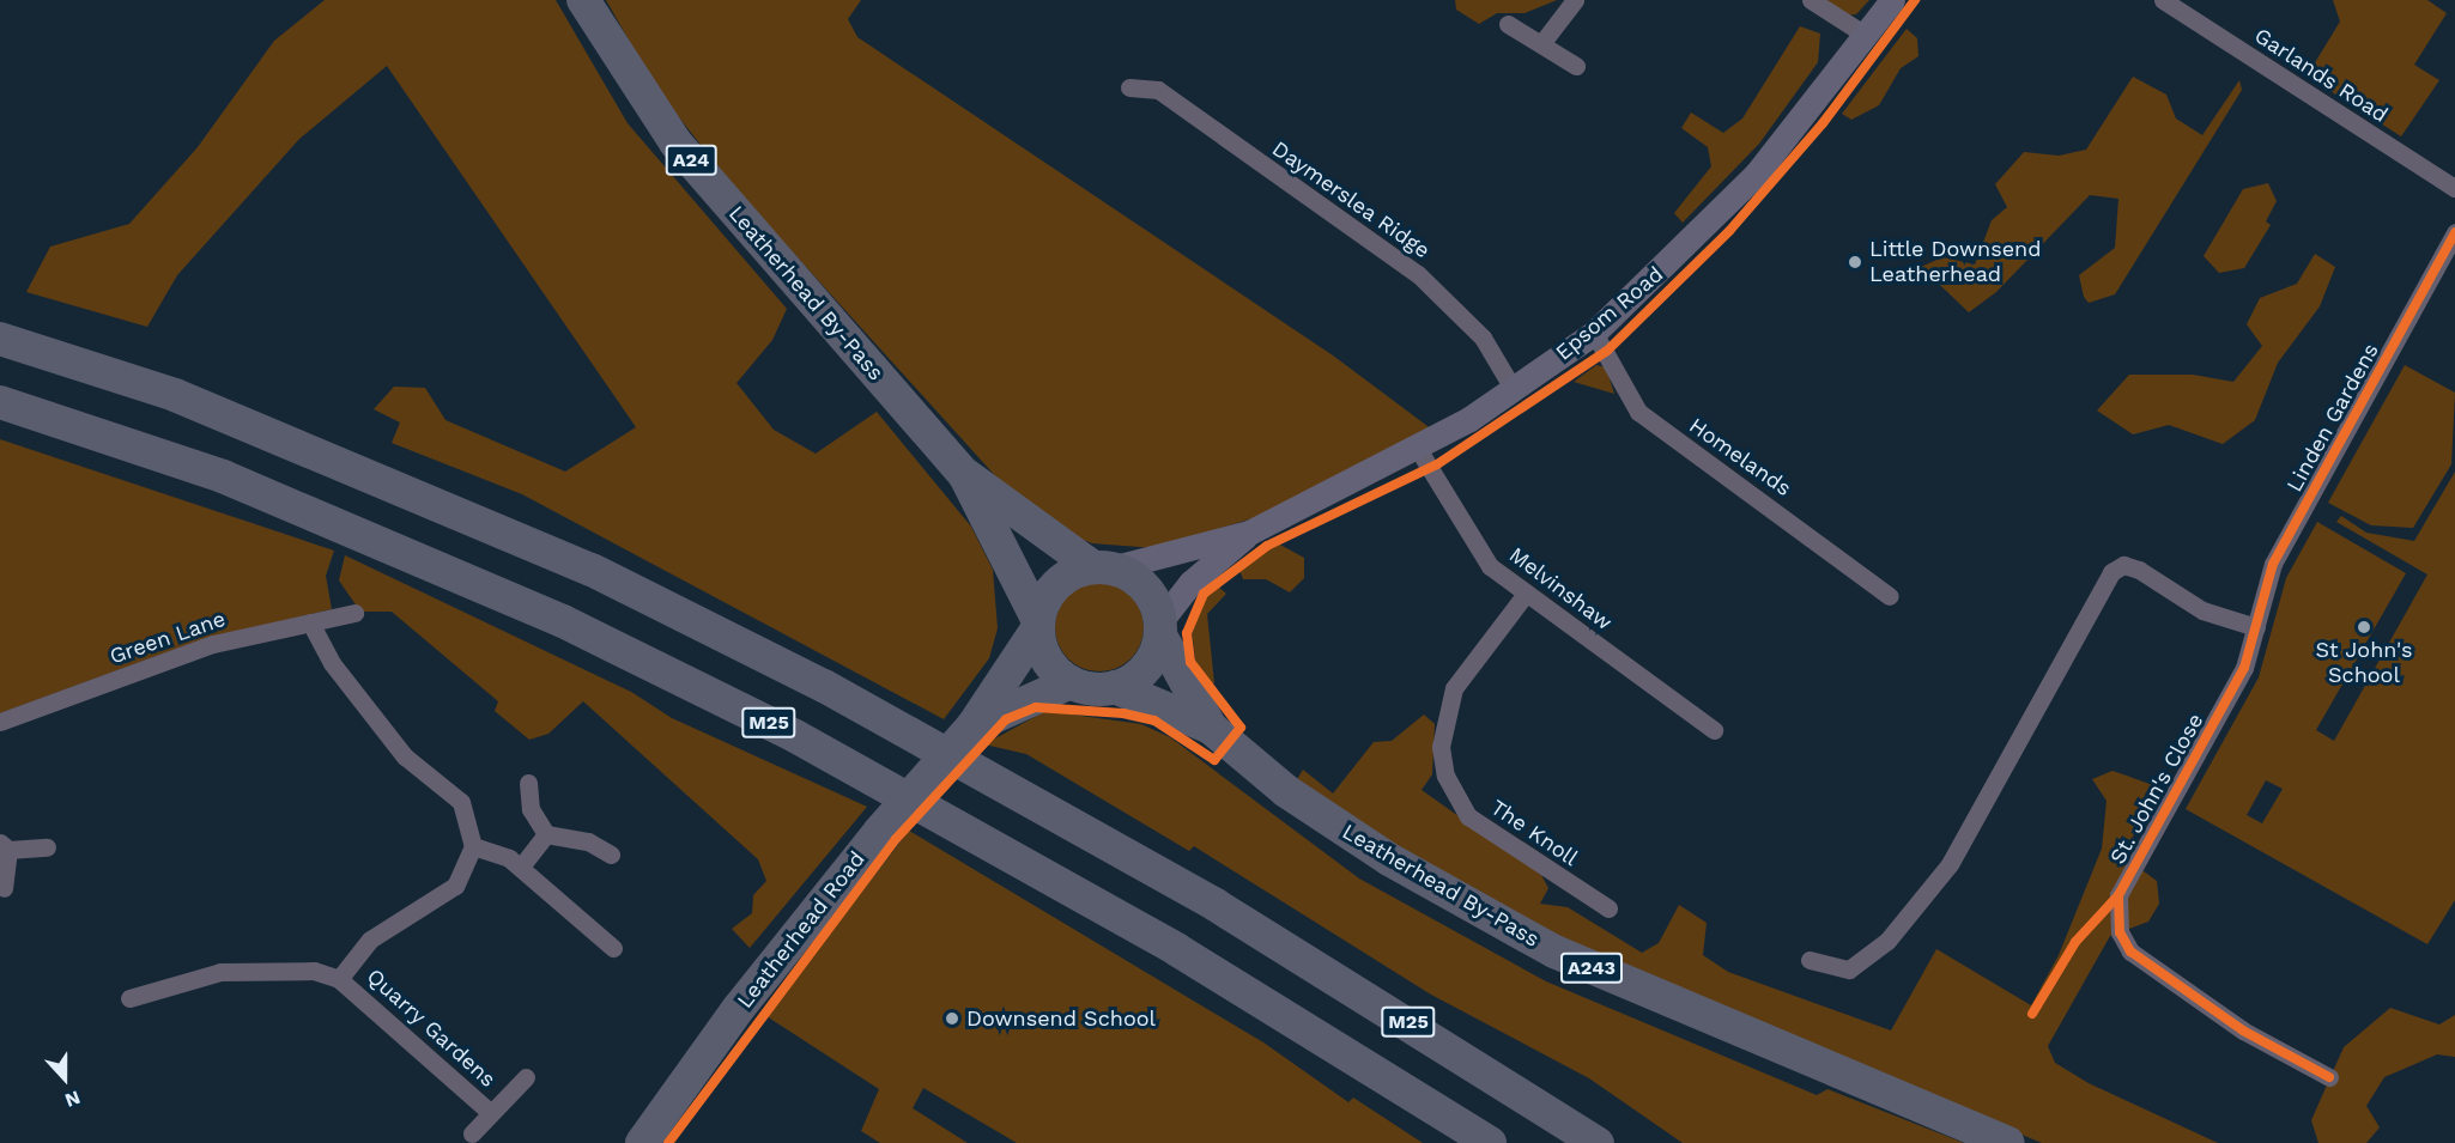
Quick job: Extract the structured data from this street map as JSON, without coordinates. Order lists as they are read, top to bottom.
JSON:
{
  "streets": {
    "highway": [
      "A24",
      "Leatherhead By-Pass",
      "M25",
      "Leatherhead Road",
      "A243"
    ],
    "main road": ["Epsom Road"],
    "street": [
      "Garlands Road",
      "Daymerslea Ridge",
      "Linden Gardens",
      "Homelands",
      "Melvinshaw",
      "Green Lane",
      "St. John's Close",
      "The Knoll",
      "Quarry Gardens"
    ]
  },
  "crossings": [
    ["Daymerslea Ridge", "Epsom Road"],
    ["Leatherhead By-Pass", "Epsom Road"],
    ["Leatherhead By-Pass", "Leatherhead Road"],
    ["Epsom Road", "Homelands"],
    ["Epsom Road", "Melvinshaw"],
    ["Epsom Road", "Leatherhead Road"],
    ["Linden Gardens", "St. John's Close"],
    ["Melvinshaw", "The Knoll"]
  ],
  "places": ["Little Downsend Leatherhead", "St John's School", "Downsend School"],
  "north": "bottom"
}
